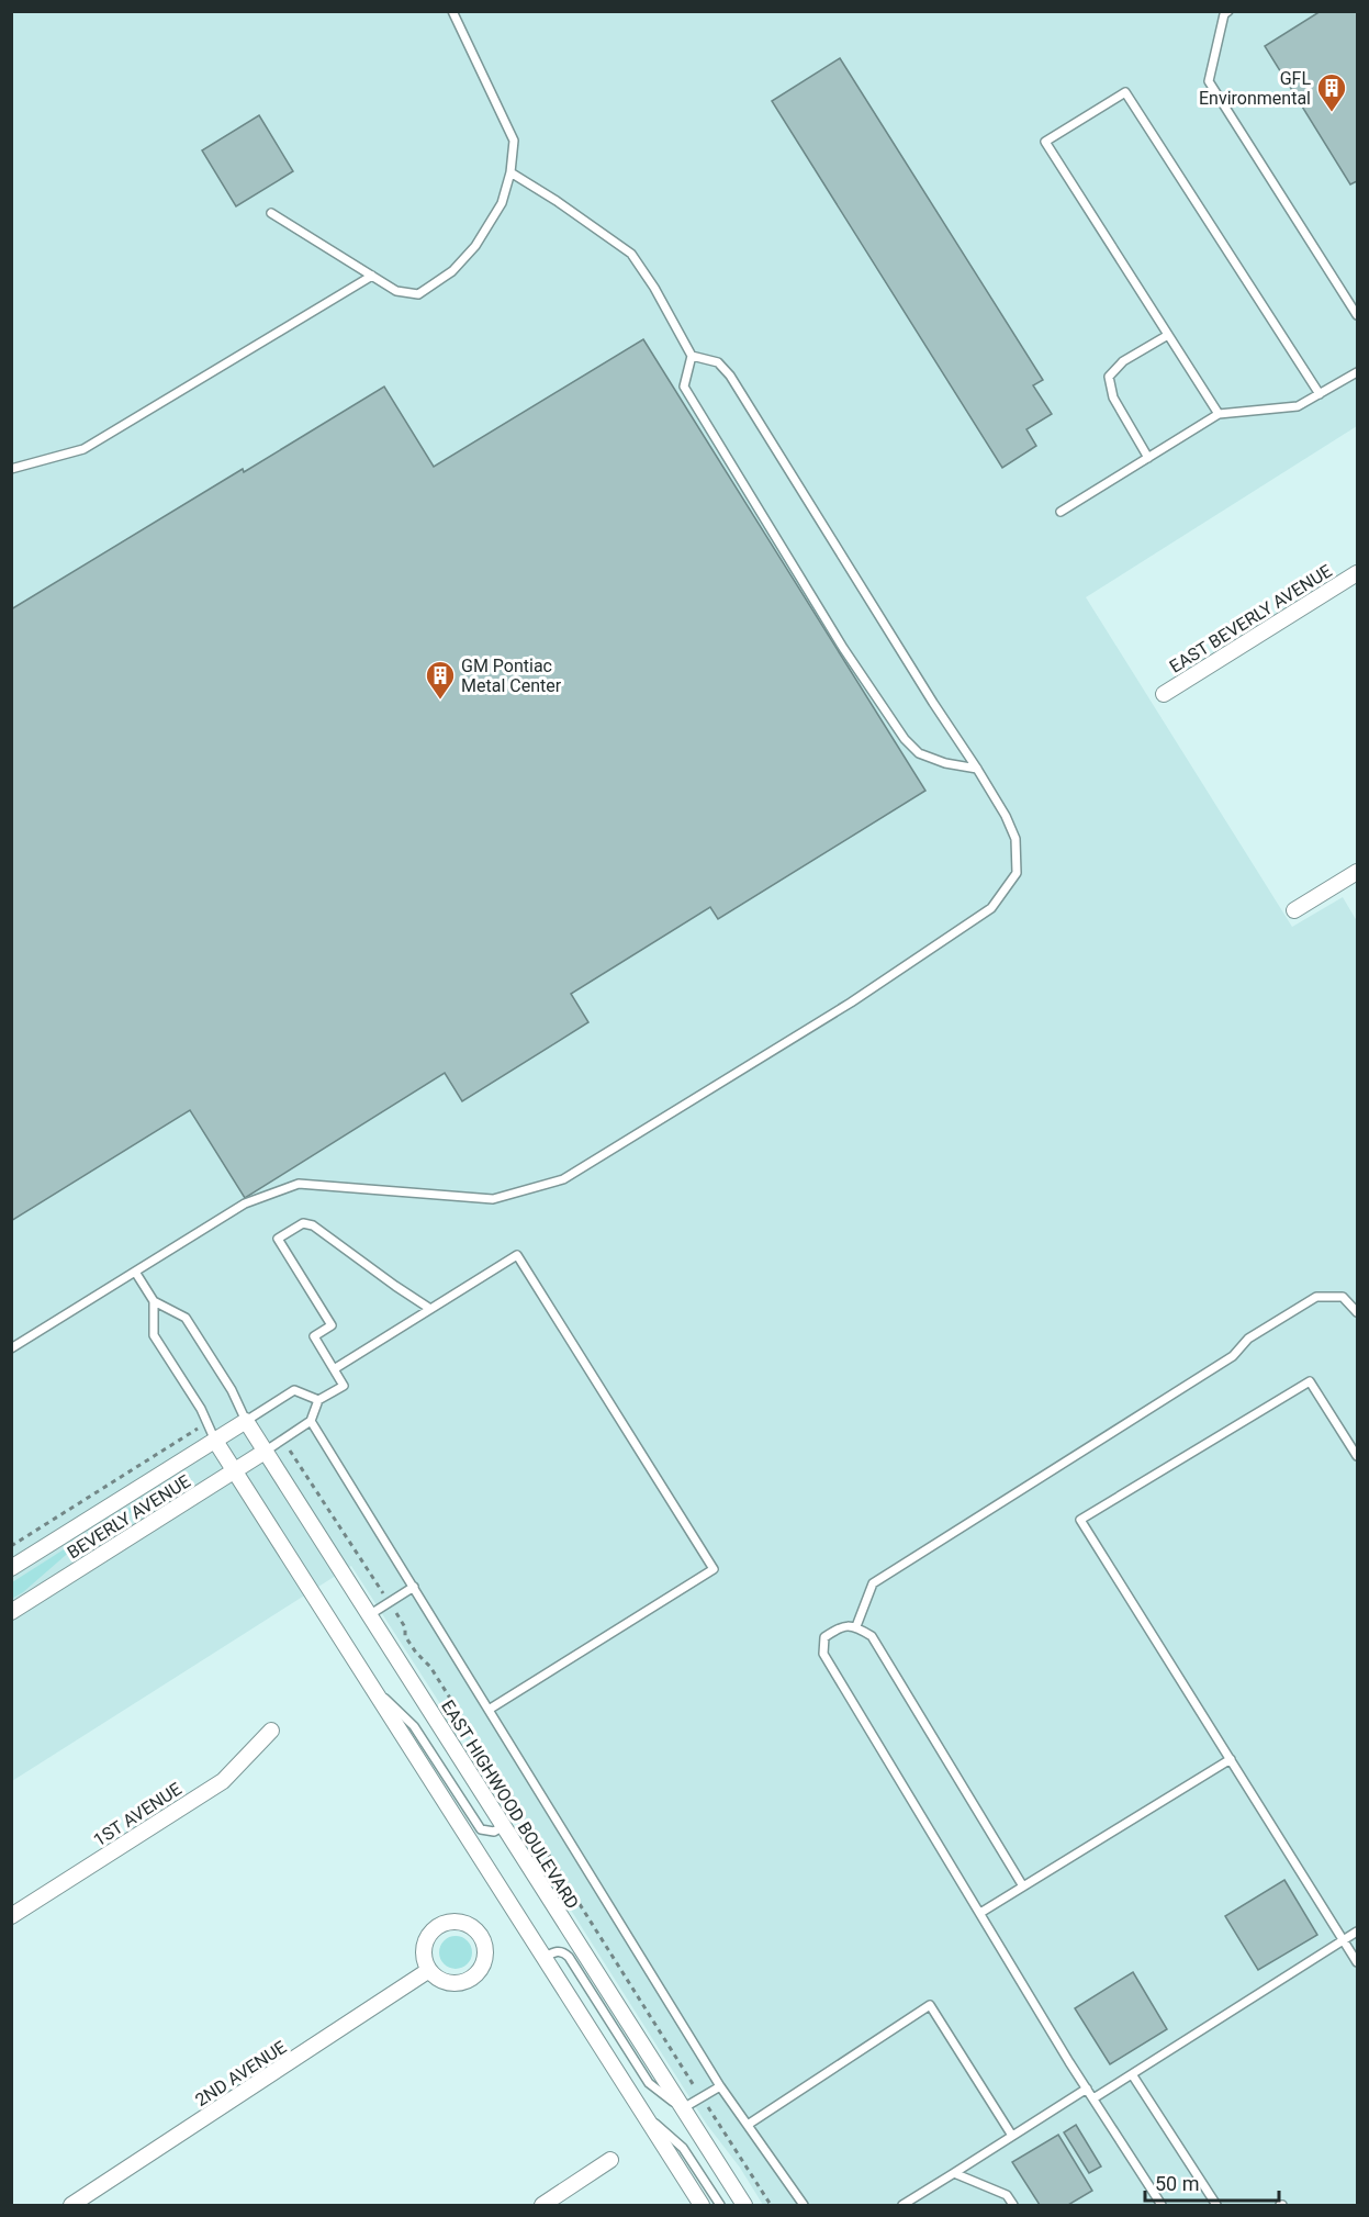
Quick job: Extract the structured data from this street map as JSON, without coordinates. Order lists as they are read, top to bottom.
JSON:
{
  "streets": {
    "street": [
      "EAST BEVERLY AVENUE",
      "BEVERLY AVENUE",
      "EAST HIGHWOOD BOULEVARD",
      "1ST AVENUE",
      "2ND AVENUE"
    ]
  },
  "crossings": [
    ["BEVERLY AVENUE", "EAST HIGHWOOD BOULEVARD"]
  ],
  "places": {
    "building": ["GFL Environmental", "GM Pontiac Metal Center"]
  },
  "scale_bar": "50 m"
}
